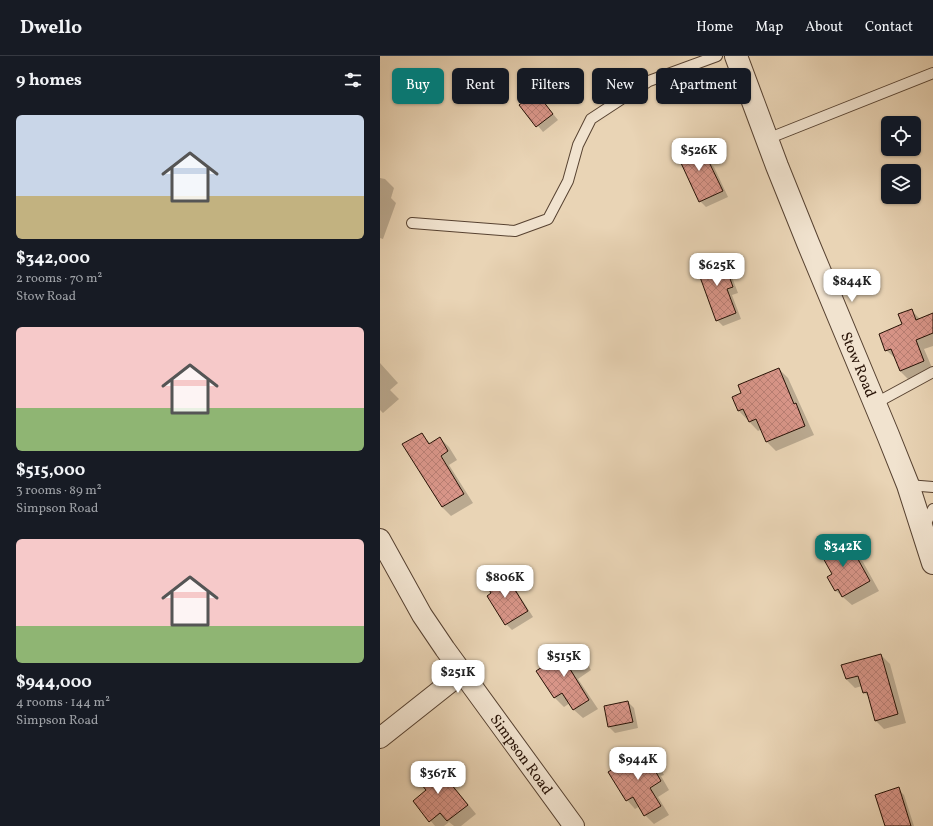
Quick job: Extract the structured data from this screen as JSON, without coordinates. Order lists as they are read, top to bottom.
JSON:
{
  "streets": {
    "street": ["Stow Road", "Simpson Road"]
  },
  "page": {
    "header": "Dwello",
    "nav": [
      "Home",
      "Map",
      "About",
      "Contact"
    ],
    "heading": "9 homes",
    "chip": [
      "Buy",
      "Rent",
      "Filters",
      "New",
      "Apartment"
    ],
    "list": [
      {
        "name": "$342,000",
        "note": "2 rooms · 70 m² · Stow Road"
      },
      {
        "name": "$515,000",
        "note": "3 rooms · 89 m² · Simpson Road"
      },
      {
        "name": "$944,000",
        "note": "4 rooms · 144 m² · Simpson Road"
      }
    ],
    "price": [
      "$526K",
      "$625K",
      "$844K",
      "$342K",
      "$806K",
      "$515K",
      "$251K",
      "$944K",
      "$367K"
    ]
  }
}
